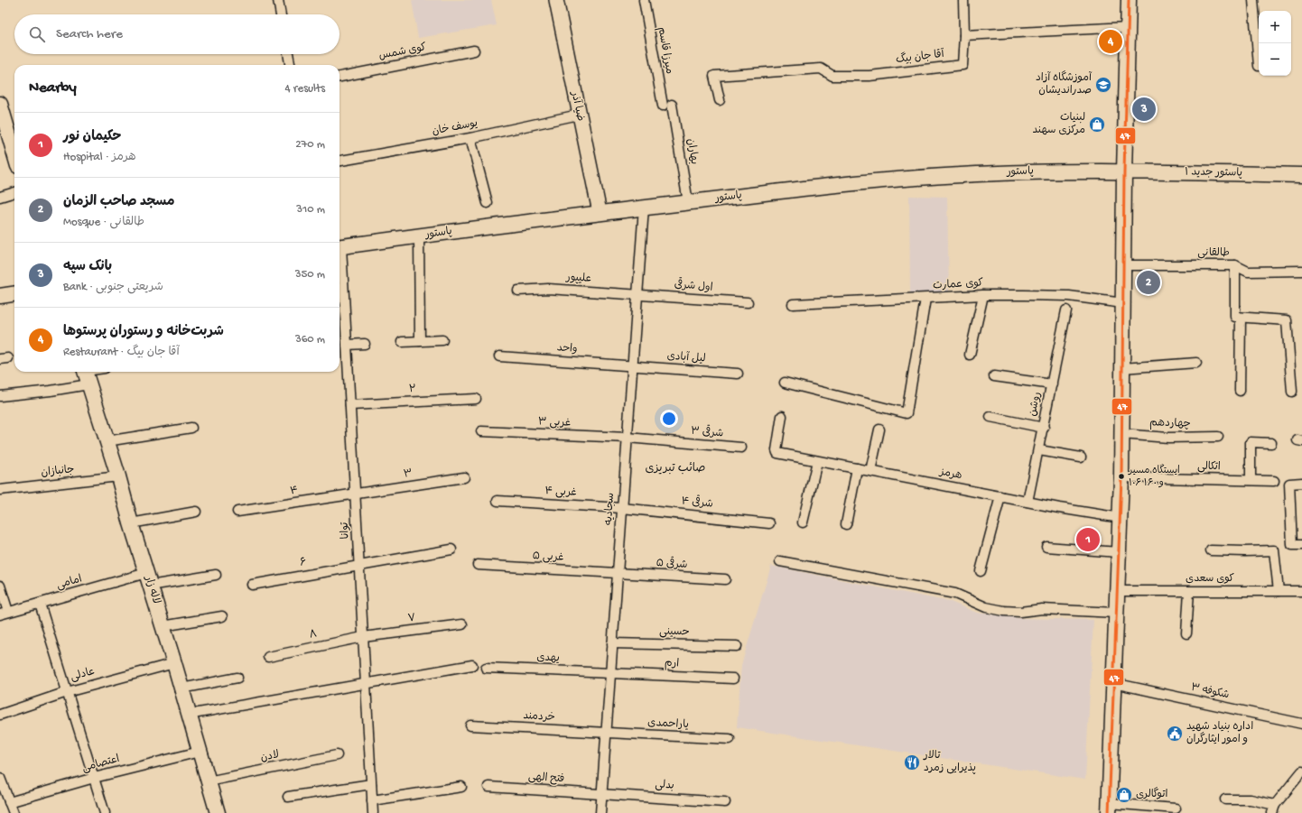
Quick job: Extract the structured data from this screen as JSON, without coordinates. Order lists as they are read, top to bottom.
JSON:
{
  "streets": {
    "main road": [
      "ضیا آذر",
      "پاستور",
      "پاستور جدید ۱",
      "لاله زار"
    ],
    "street": [
      "میرزا قاسم",
      "کوی شمس",
      "آقا جان بیگ",
      "یوسف خان",
      "بهاران",
      "طالقانی",
      "علیپور",
      "کوی عمارت",
      "اول شرقی",
      "واحد",
      "لیل آبادی",
      "۲",
      "روشن",
      "۳ غربی",
      "چهاردهم",
      "۳ شرقی",
      "اتکالی",
      "جانبازان",
      "۳",
      "هرمز",
      "۴",
      "۴ غربی",
      "۴ شرقی",
      "سجادیه",
      "توانا",
      "۵ غربی",
      "۶",
      "۵ شرقی",
      "کوی سعدی",
      "امامی",
      "۷",
      "حسینی",
      "۸",
      "یهدی",
      "ارم",
      "عادلی",
      "شکوفه ۳",
      "خردمند",
      "یاراحمدی",
      "لادن",
      "اعتصامی",
      "فتح الهی",
      "بدلی"
    ]
  },
  "crossings": [
    ["میرزا قاسم", "بهاران"],
    ["ضیا آذر", "یوسف خان"],
    ["ضیا آذر", "پاستور"],
    ["بهاران", "پاستور"],
    ["پاستور", "پاستور جدید ۱"],
    ["پاستور", "سجادیه"],
    ["علیپور", "اول شرقی"],
    ["علیپور", "سجادیه"],
    ["اول شرقی", "سجادیه"],
    ["واحد", "لیل آبادی"],
    ["واحد", "سجادیه"],
    ["لیل آبادی", "سجادیه"],
    ["۲", "توانا"],
    ["روشن", "هرمز"],
    ["۳ غربی", "۳ شرقی"],
    ["۳ غربی", "سجادیه"],
    ["۳ شرقی", "سجادیه"],
    ["جانبازان", "لاله زار"],
    ["۳", "۴"],
    ["۳", "توانا"],
    ["۴", "توانا"],
    ["۴ غربی", "۴ شرقی"],
    ["۴ غربی", "سجادیه"],
    ["۴ شرقی", "سجادیه"],
    ["سجادیه", "۵ غربی"],
    ["سجادیه", "۵ شرقی"],
    ["سجادیه", "حسینی"],
    ["سجادیه", "یهدی"],
    ["سجادیه", "ارم"],
    ["سجادیه", "خردمند"],
    ["سجادیه", "یاراحمدی"],
    ["سجادیه", "فتح الهی"],
    ["سجادیه", "بدلی"],
    ["توانا", "۶"],
    ["توانا", "۷"],
    ["توانا", "۸"],
    ["۵ غربی", "۵ شرقی"],
    ["امامی", "لاله زار"],
    ["لاله زار", "عادلی"],
    ["لاله زار", "لادن"],
    ["لاله زار", "اعتصامی"],
    ["۷", "۸"],
    ["یهدی", "ارم"],
    ["خردمند", "یاراحمدی"],
    ["فتح الهی", "بدلی"]
  ],
  "districts": ["صائب تبریزی"],
  "places": {
    "school or university": ["آموزشگاه آزاد صدراندیشان"],
    "shop": ["لبنیات مرکزی سهند", "اتوگالری"],
    "other": ["ایستگاه مسیر ۱۰۶ و ۱۶۰"],
    "public building": ["اداره بنیاد شهید و امور ایثارگران"],
    "restaurant": ["تالار پذیرایی زمرد"]
  },
  "lines": ["transit line 47"],
  "page": {
    "map_buttons": ["+", "−"],
    "search": "Search here",
    "pins": [
      "4",
      "3",
      "2",
      "1"
    ],
    "heading": ["Nearby", "4 results"],
    "list": [
      {
        "mark": "1",
        "name": "حکیمان نور",
        "note": "Hospital · هرمز",
        "value": "270 m"
      },
      {
        "mark": "2",
        "name": "مسجد صاحب الزمان",
        "note": "Mosque · طالقانی",
        "value": "310 m"
      },
      {
        "mark": "3",
        "name": "بانک سپه",
        "note": "Bank · شریعتی جنوبی",
        "value": "350 m"
      },
      {
        "mark": "4",
        "name": "شربت‌خانه و رستوران پرستوها",
        "note": "Restaurant · آقا جان بیگ",
        "value": "360 m"
      }
    ]
  }
}
